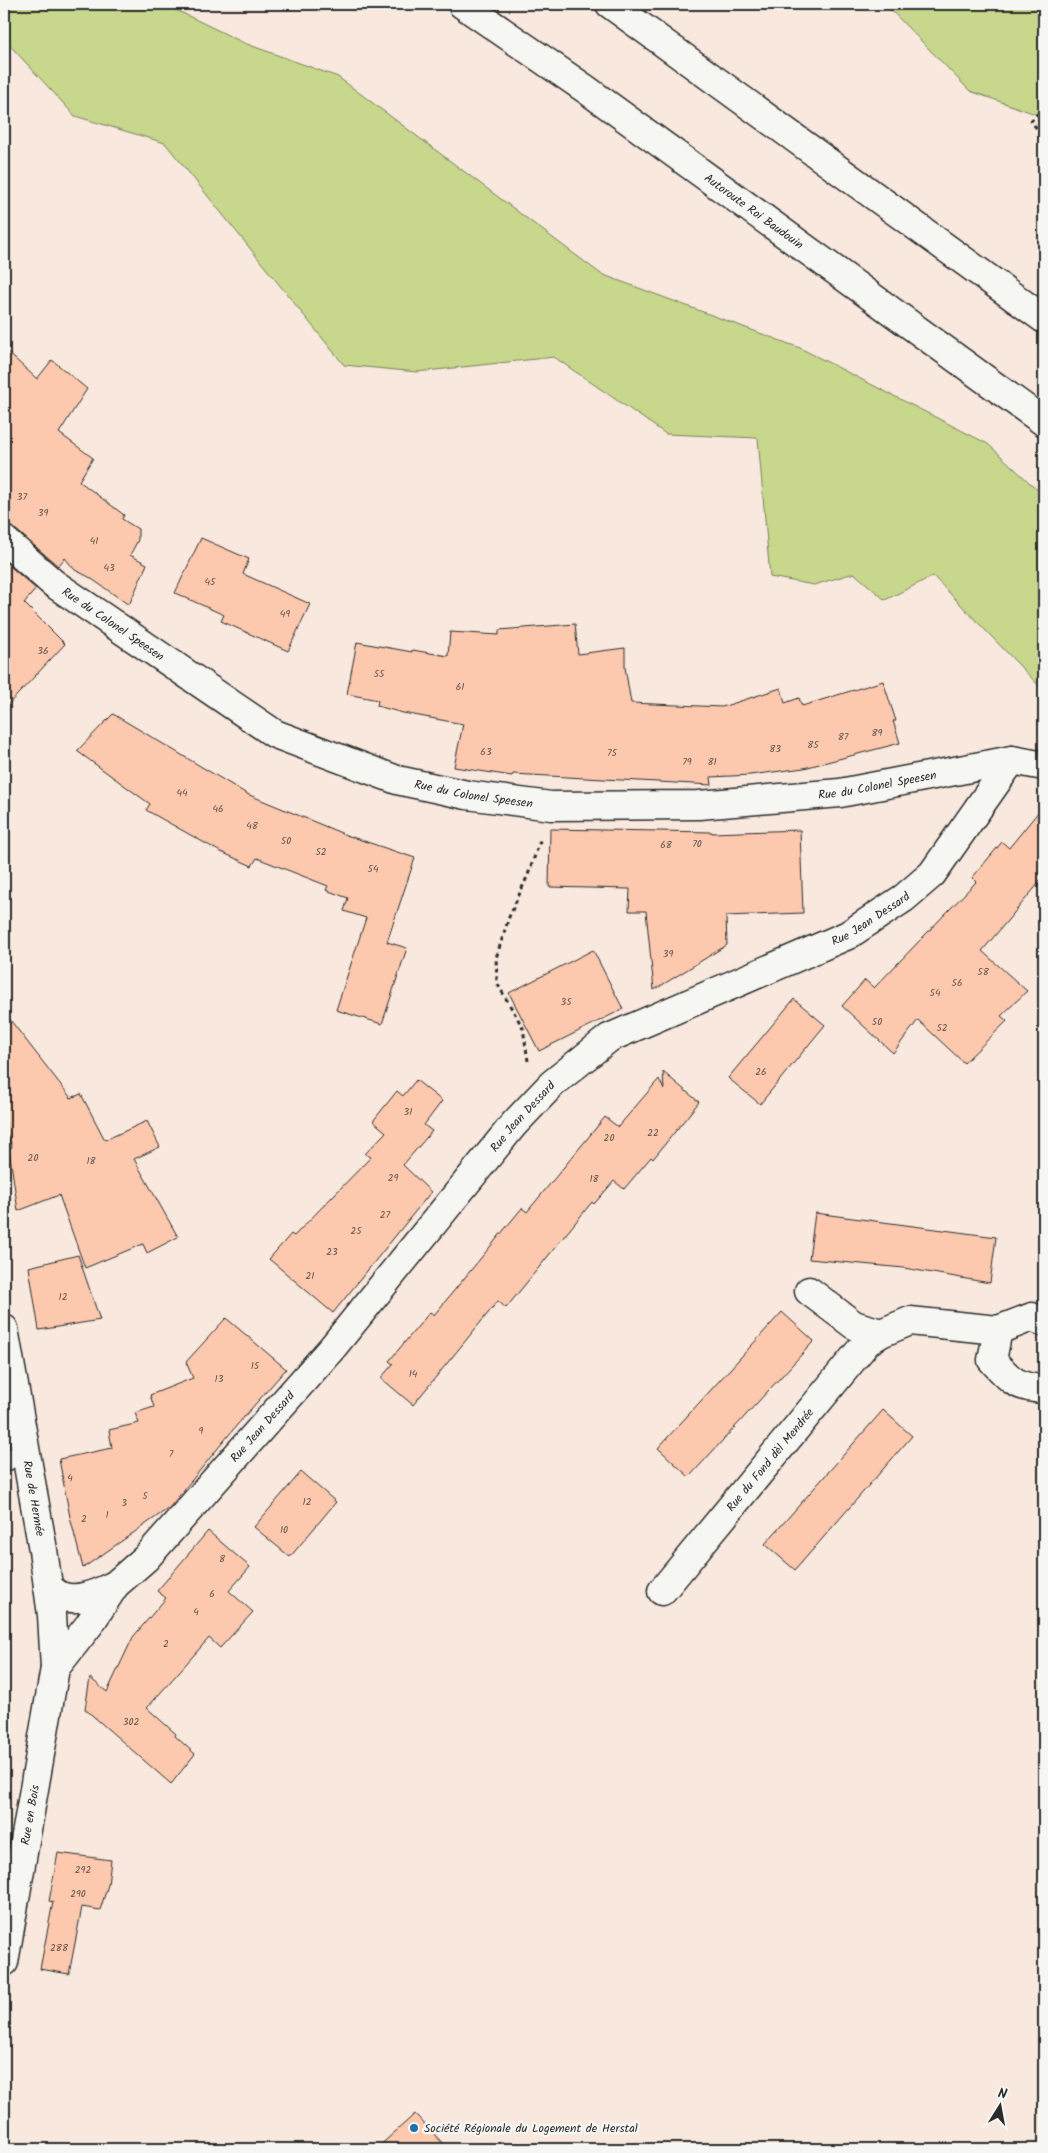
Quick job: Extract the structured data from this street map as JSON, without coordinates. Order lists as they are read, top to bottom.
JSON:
{
  "streets": {
    "main road": [
      "Autoroute Roi Baudouin",
      "Rue du Colonel Speesen",
      "Rue Jean Dessard",
      "Rue du Fond dèl Mendrée",
      "Rue de Hermée",
      "Rue en Bois"
    ]
  },
  "crossings": [
    ["Rue du Colonel Speesen", "Rue Jean Dessard"],
    ["Rue Jean Dessard", "Rue de Hermée"],
    ["Rue Jean Dessard", "Rue en Bois"],
    ["Rue de Hermée", "Rue en Bois"]
  ],
  "places": ["Société Régionale du Logement de Herstal"],
  "house_numbers": [
    "37",
    "39",
    "41",
    "43",
    "45",
    "49",
    "36",
    "55",
    "61",
    "89",
    "87",
    "85",
    "83",
    "63",
    "75",
    "79",
    "81",
    "44",
    "46",
    "48",
    "50",
    "70",
    "68",
    "52",
    "54",
    "39",
    "58",
    "56",
    "54",
    "35",
    "50",
    "52",
    "26",
    "31",
    "22",
    "20",
    "20",
    "18",
    "29",
    "18",
    "27",
    "25",
    "23",
    "21",
    "12",
    "15",
    "14",
    "13",
    "9",
    "7",
    "4",
    "5",
    "12",
    "3",
    "1",
    "2",
    "10",
    "8",
    "6",
    "4",
    "2",
    "302",
    "292",
    "290",
    "288"
  ],
  "north": "top"
}
